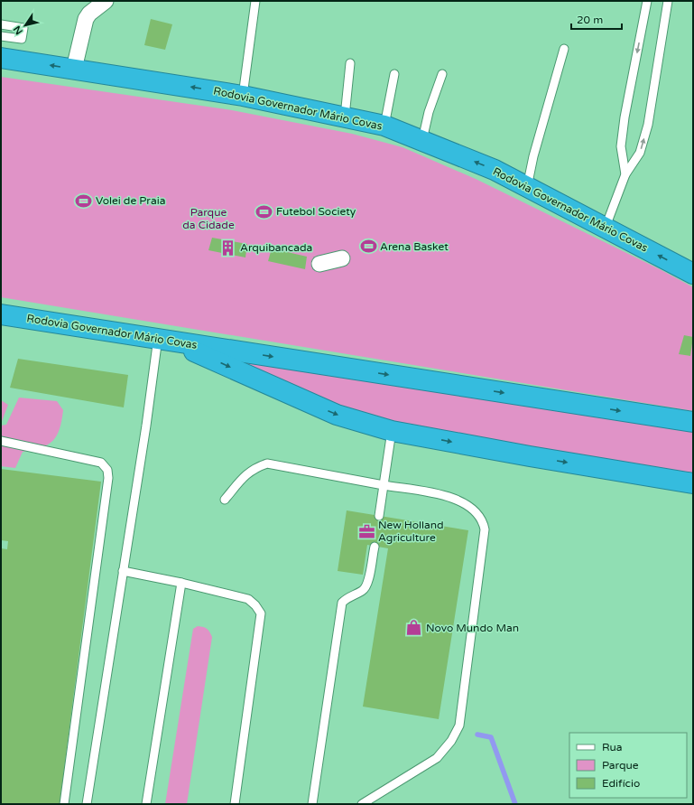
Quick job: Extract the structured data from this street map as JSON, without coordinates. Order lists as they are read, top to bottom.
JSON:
{
  "streets": {
    "highway": ["Rodovia Governador Mário Covas"]
  },
  "parks": ["Parque da Cidade"],
  "places": {
    "sports": ["Volei de Praia", "Futebol Society", "Arena Basket"],
    "building": ["Arquibancada"],
    "office": ["New Holland Agriculture"],
    "shop": ["Novo Mundo Man"]
  },
  "legend": ["Rua", "Parque", "Edifício"],
  "scale_bar": "20 m",
  "north": "bottom left"
}
